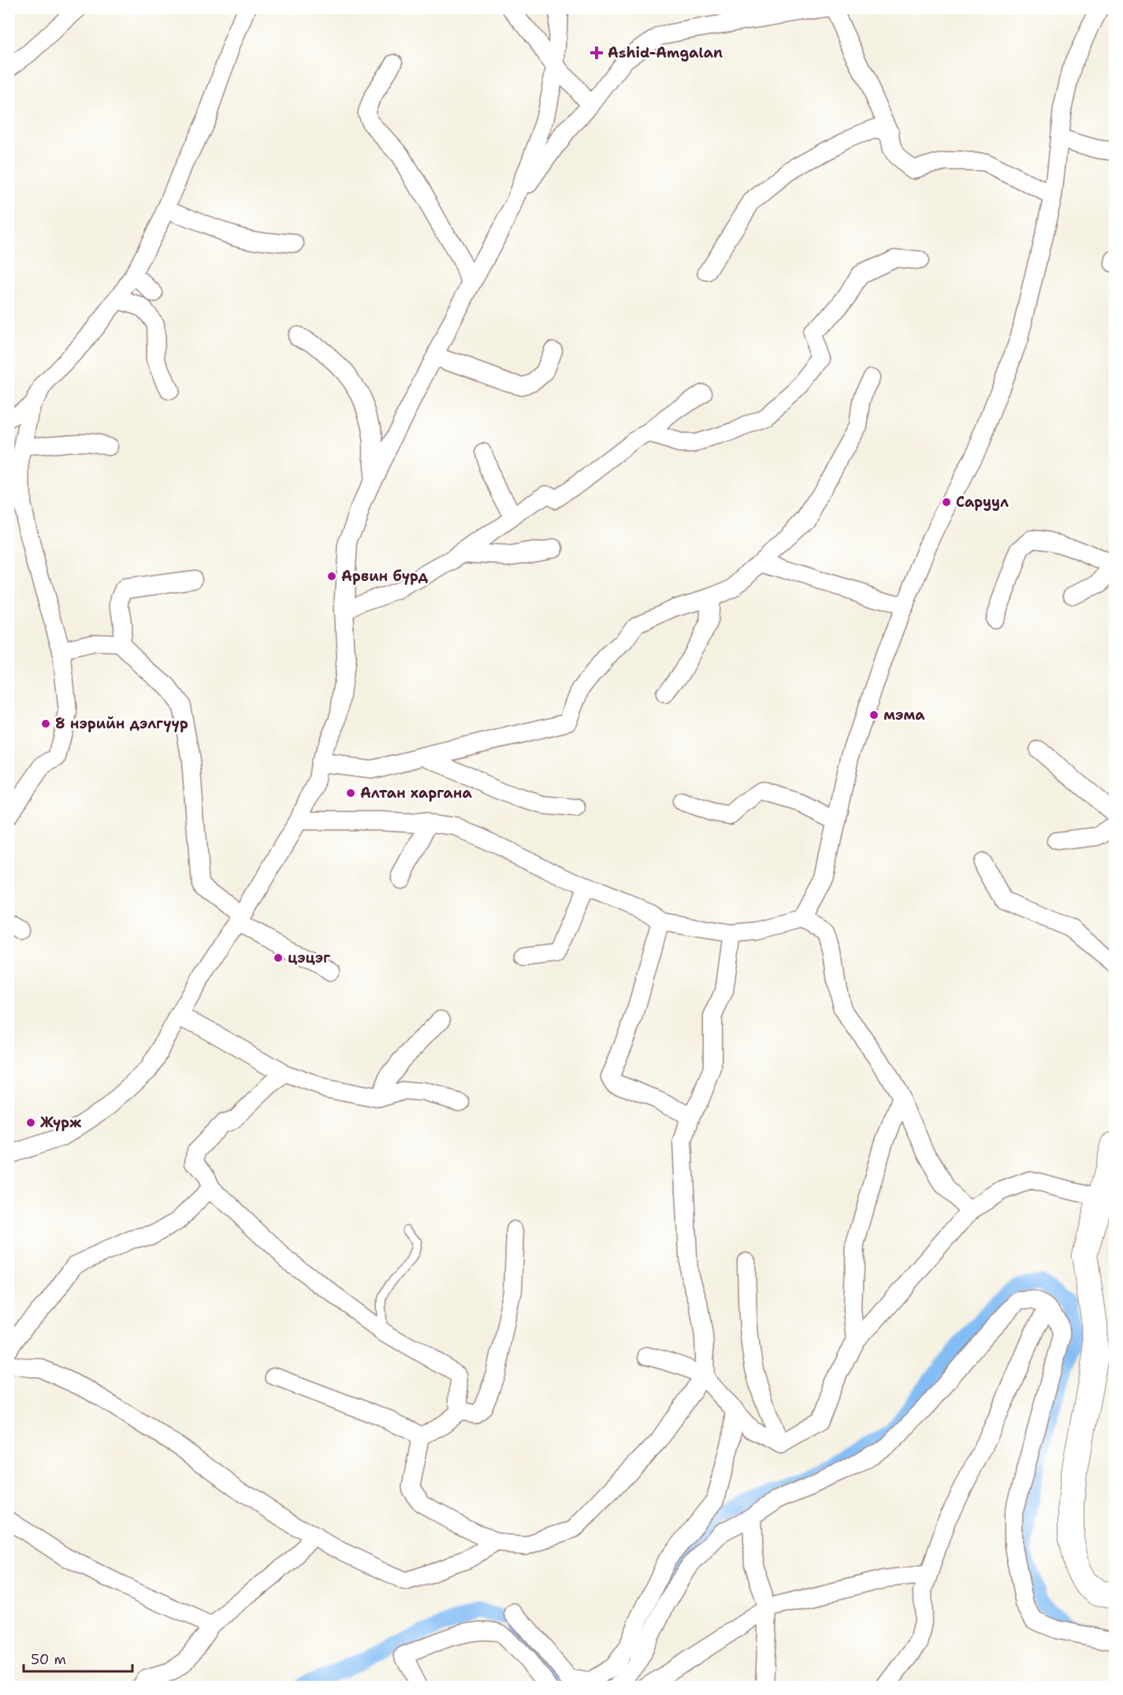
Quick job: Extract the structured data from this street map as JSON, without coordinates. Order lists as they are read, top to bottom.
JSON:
{
  "places": {
    "health": ["Ashid-Amgalan"],
    "other": [
      "Саруул",
      "Арвин бүрд",
      "мэма",
      "8 нэрийн дэлгүүр",
      "Алтан харгана",
      "цэцэг",
      "Жүрж"
    ]
  },
  "scale_bar": "50 m"
}
